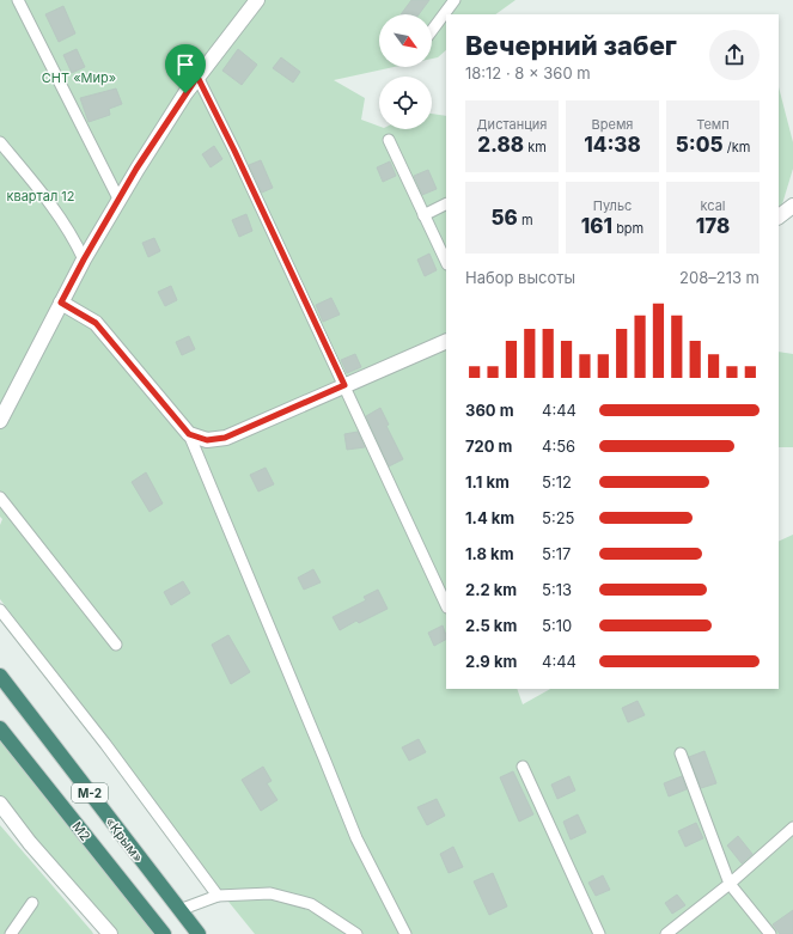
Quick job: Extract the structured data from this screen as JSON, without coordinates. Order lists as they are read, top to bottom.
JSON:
{
  "streets": {
    "highway": ["М-2", "М2", "«Крым»"]
  },
  "parks": ["СНТ «Мир»", "квартал 12"],
  "north": "bottom right",
  "page": {
    "heading": ["Вечерний забег", "18:12 · 8 × 360 m"],
    "stats": [
      ["Дистанция", "2.88 km"],
      ["Время", "14:38"],
      ["Темп", "5:05 /km"],
      ["56 m"],
      ["Пульс", "161 bpm"],
      ["kcal", "178"]
    ],
    "chart": ["Набор высоты", "208–213 m"],
    "list": [
      {
        "name": "360 m",
        "note": "4:44"
      },
      {
        "name": "720 m",
        "note": "4:56"
      },
      {
        "name": "1.1 km",
        "note": "5:12"
      },
      {
        "name": "1.4 km",
        "note": "5:25"
      },
      {
        "name": "1.8 km",
        "note": "5:17"
      },
      {
        "name": "2.2 km",
        "note": "5:13"
      },
      {
        "name": "2.5 km",
        "note": "5:10"
      },
      {
        "name": "2.9 km",
        "note": "4:44"
      }
    ]
  }
}
